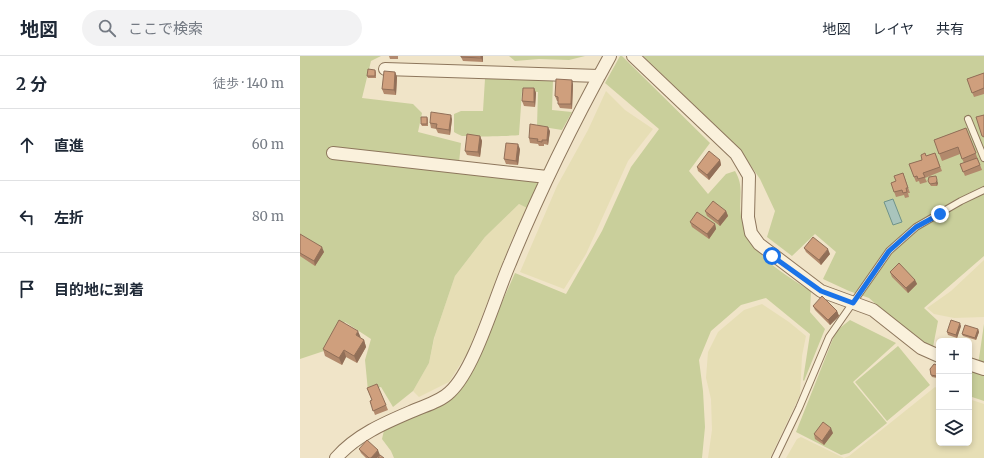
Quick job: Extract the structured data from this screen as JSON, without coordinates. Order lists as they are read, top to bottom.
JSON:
{
  "page": {
    "header": "地図",
    "search": "ここで検索",
    "nav": ["地図", "レイヤ", "共有"],
    "heading": ["2 分", "徒歩 · 140 m"],
    "list": [
      ["直進", "60 m"],
      ["左折", "80 m"],
      "目的地に到着"
    ],
    "map_buttons": ["+", "−"]
  }
}
